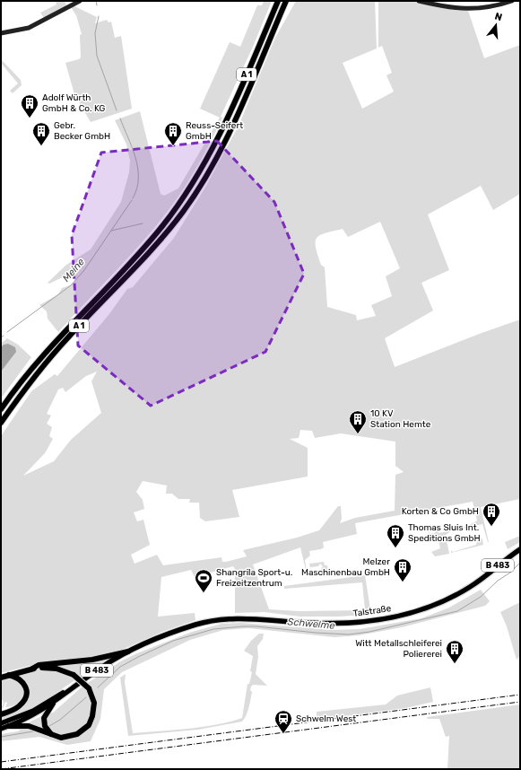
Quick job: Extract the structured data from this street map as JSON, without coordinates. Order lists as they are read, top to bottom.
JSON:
{
  "streets": {
    "highway": ["A 1"],
    "main road": ["B 483", "Talstraße"]
  },
  "crossings": [
    ["B 483", "Talstraße"]
  ],
  "water": ["Meine", "Schwelme"],
  "places": {
    "building": [
      "Adolf Würth GmbH & Co. KG",
      "Gebr. Becker GmbH",
      "Reuss-Seifert GmbH",
      "10 KV Station Hemte",
      "Korten & Co GmbH",
      "Thomas Sluis Int. Speditions GmbH",
      "Melzer Maschinenbau GmbH",
      "Witt Metallschleiferei Poliererei"
    ],
    "sports": ["Shangrila Sport-u. Freizeitzentrum"],
    "station": ["Schwelm West"]
  },
  "north": "top"
}
